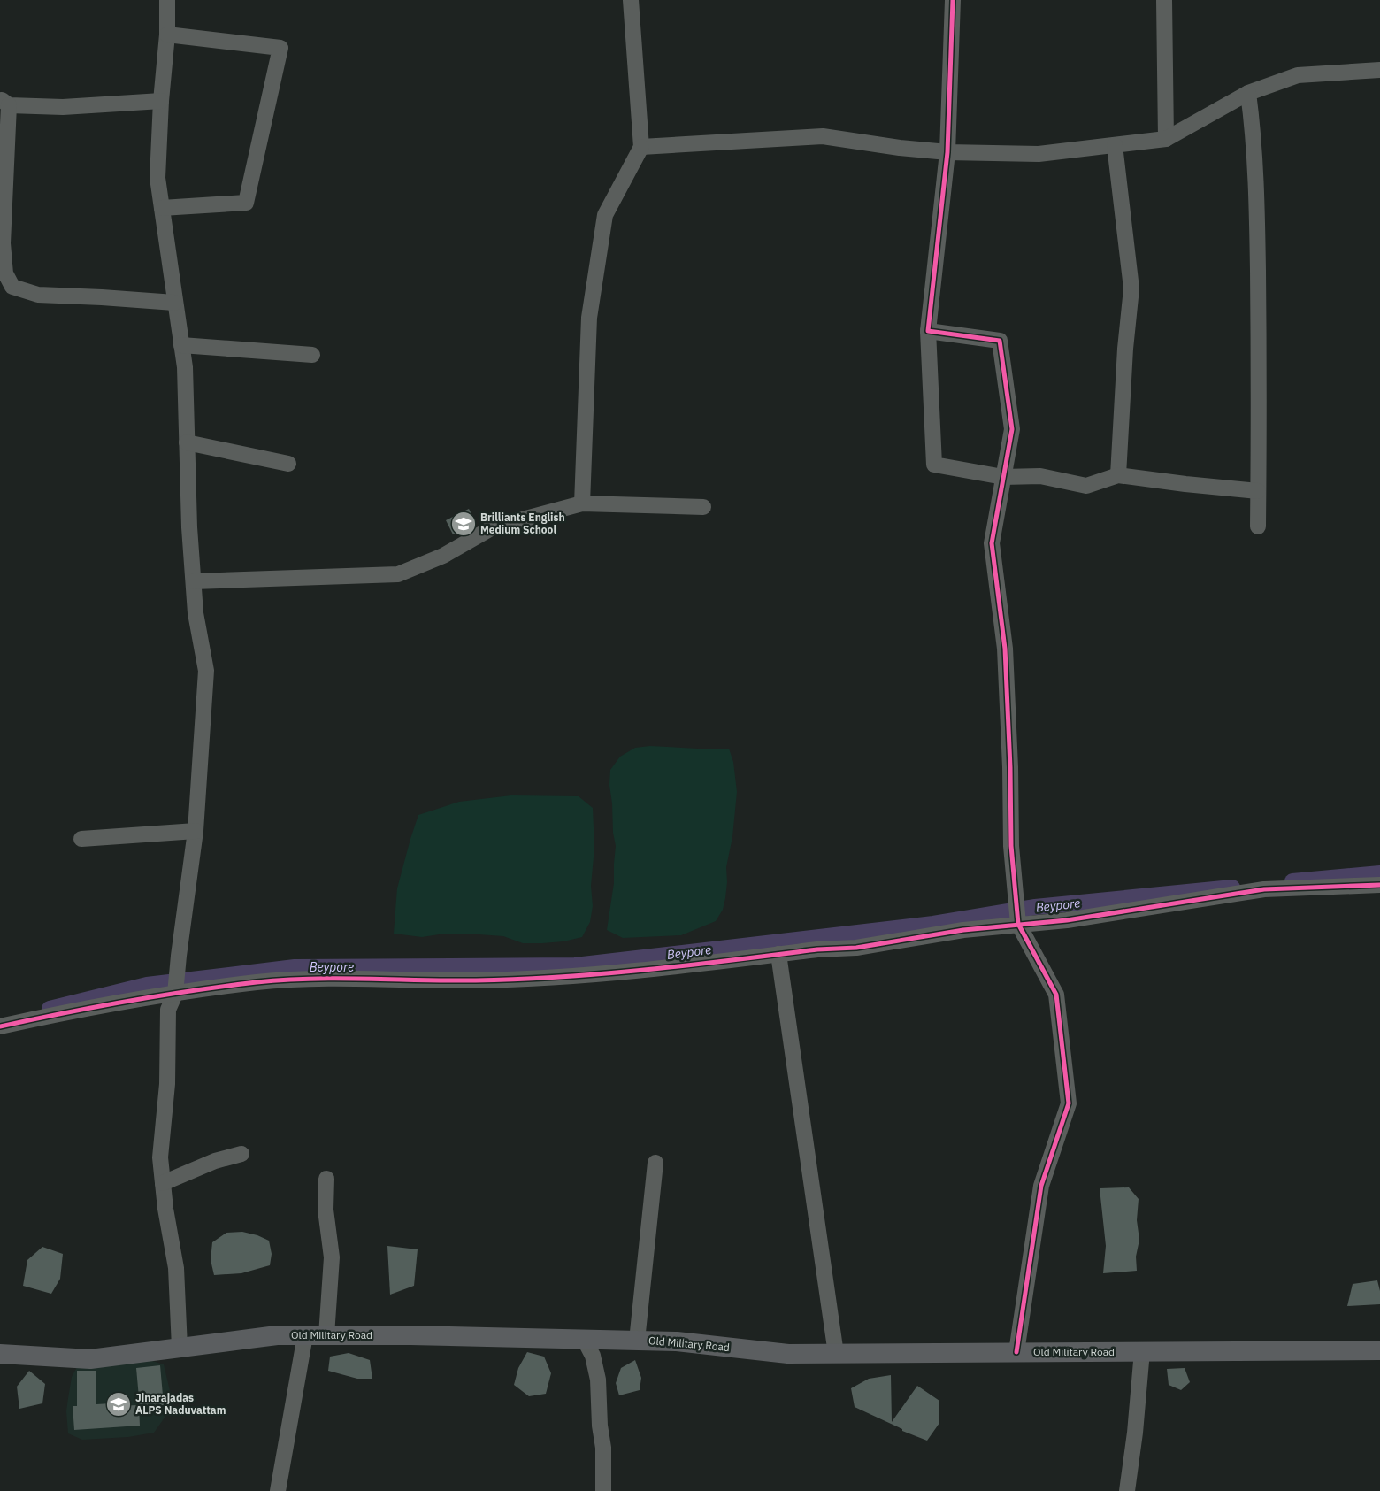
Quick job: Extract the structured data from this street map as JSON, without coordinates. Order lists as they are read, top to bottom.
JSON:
{
  "streets": {
    "main road": ["Old Military Road"]
  },
  "water": ["Beypore"],
  "places": {
    "school or university": ["Brilliants English Medium School", "Jinarajadas ALPS Naduvattam"]
  }
}
